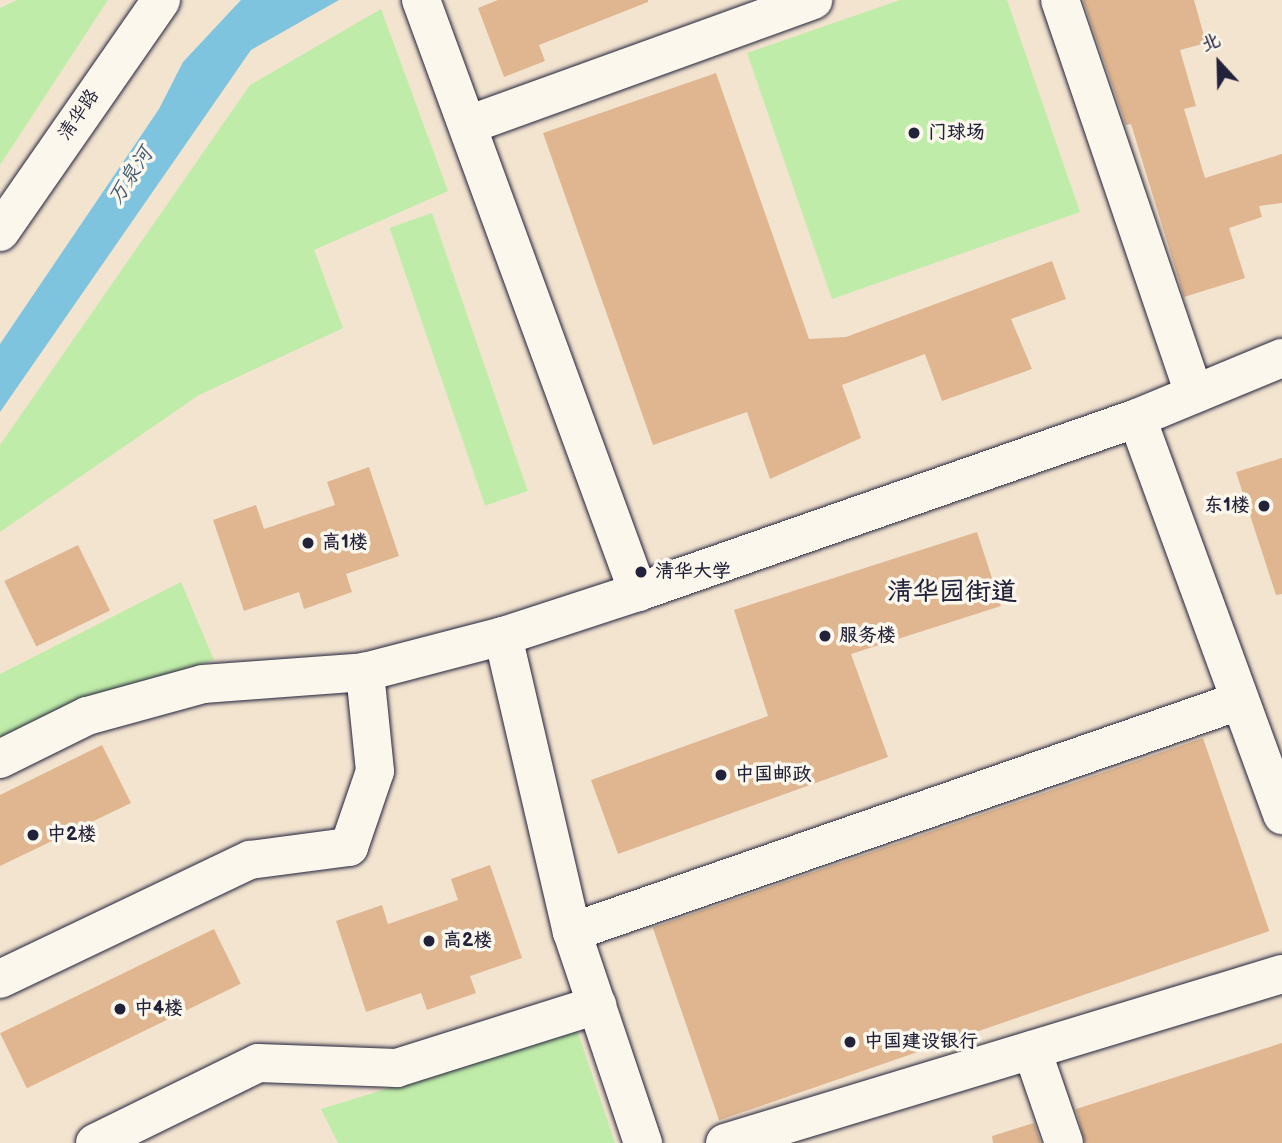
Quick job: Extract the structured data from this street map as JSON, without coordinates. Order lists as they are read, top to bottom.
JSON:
{
  "streets": {
    "street": ["清华路"]
  },
  "districts": ["清华园街道"],
  "water": ["万泉河"],
  "places": [
    "门球场",
    "东1楼",
    "高1楼",
    "清华大学",
    "服务楼",
    "中国邮政",
    "中2楼",
    "高2楼",
    "中4楼",
    "中国建设银行"
  ],
  "north": "top"
}
